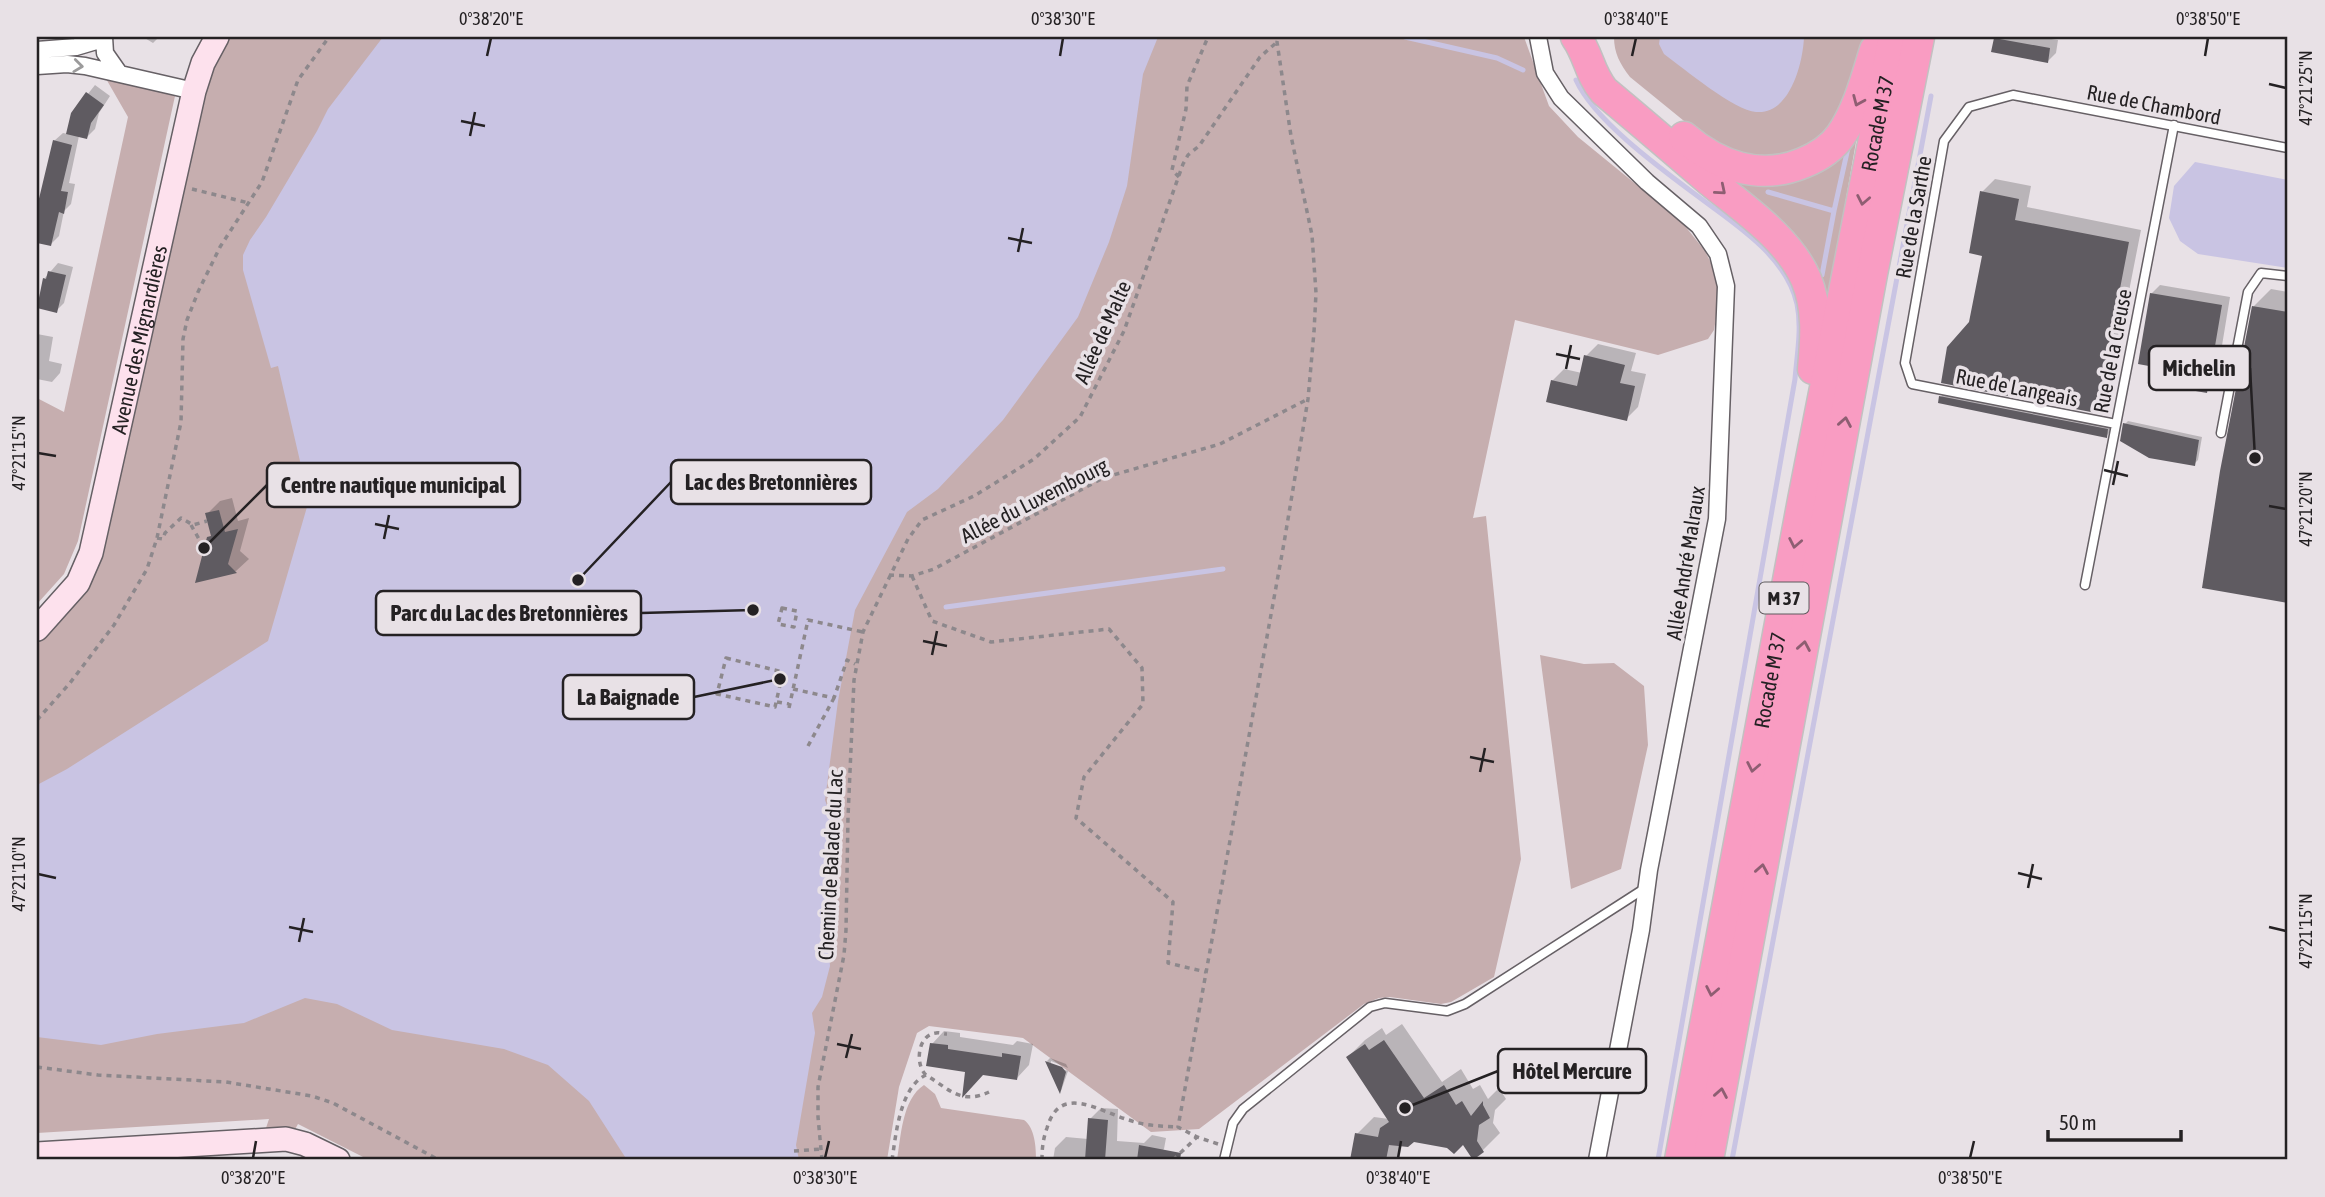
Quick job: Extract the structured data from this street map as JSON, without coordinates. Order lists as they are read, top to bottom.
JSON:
{
  "streets": {
    "highway": ["Rocade M 37", "M 37"],
    "street": ["Avenue des Mignardières", "Allée André Malraux"],
    "lane": [
      "Rue de Chambord",
      "Rue de la Sarthe",
      "Rue de la Creuse",
      "Rue de Langeais"
    ],
    "path": ["Allée de Malte", "Allée du Luxembourg", "Chemin de Balade du Lac"]
  },
  "crossings": [
    ["Rue de Chambord", "Rue de la Sarthe"],
    ["Rue de Chambord", "Rue de la Creuse"],
    ["Rocade M 37", "M 37"],
    ["Rue de la Sarthe", "Rue de Langeais"],
    ["Allée de Malte", "Allée du Luxembourg"],
    ["Allée de Malte", "Chemin de Balade du Lac"],
    ["Rue de la Creuse", "Rue de Langeais"],
    ["Allée du Luxembourg", "Chemin de Balade du Lac"]
  ],
  "places": [
    "Michelin",
    "Centre nautique municipal",
    "Lac des Bretonnières",
    "Parc du Lac des Bretonnières",
    "La Baignade",
    "Hôtel Mercure"
  ],
  "scale_bar": "50 m",
  "coordinates": [
    "0°38'20\"E",
    "0°38'30\"E",
    "0°38'40\"E",
    "0°38'50\"E",
    "47°21'25\"N",
    "47°21'15\"N",
    "47°21'20\"N",
    "47°21'10\"N"
  ]
}
